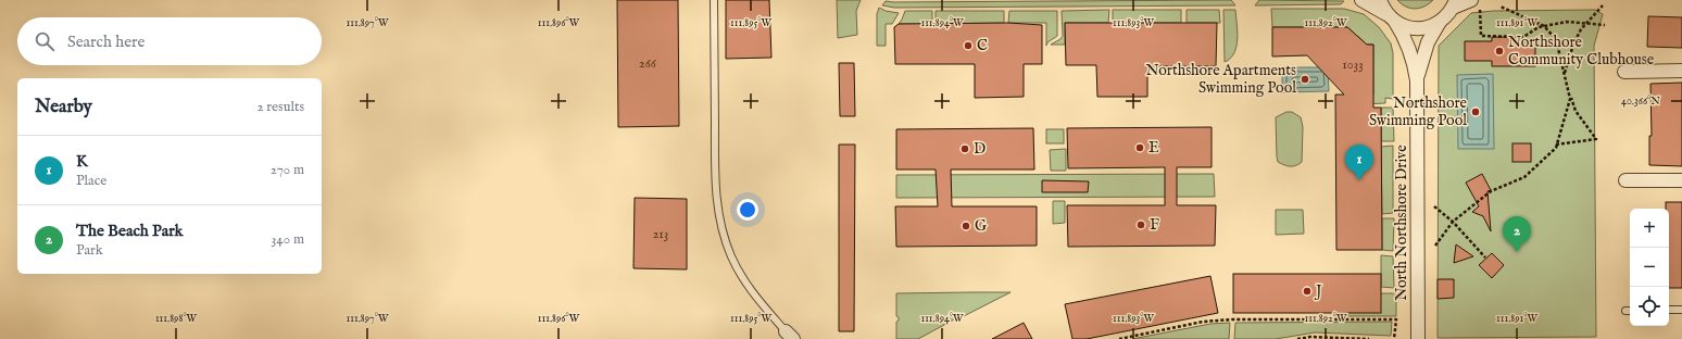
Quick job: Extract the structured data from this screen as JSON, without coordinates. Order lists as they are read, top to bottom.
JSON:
{
  "streets": {
    "street": ["North Northshore Drive"]
  },
  "places": [
    "C",
    "Northshore Community Clubhouse",
    "Northshore Apartments Swimming Pool",
    "Northshore Swimming Pool",
    "E",
    "D",
    "F",
    "G",
    "J"
  ],
  "house_numbers": ["266", "1033", "213"],
  "page": {
    "search": "Search here",
    "heading": ["Nearby", "2 results"],
    "list": [
      {
        "mark": "1",
        "name": "K",
        "note": "Place",
        "value": "270 m"
      },
      {
        "mark": "2",
        "name": "The Beach Park",
        "note": "Park",
        "value": "340 m"
      }
    ],
    "pins": ["1", "2"],
    "map_buttons": ["+", "−"]
  },
  "coordinates": [
    "111.897°W",
    "111.896°W",
    "111.895°W",
    "111.894°W",
    "111.893°W",
    "111.892°W",
    "111.891°W",
    "40.366°N",
    "111.898°W"
  ]
}
